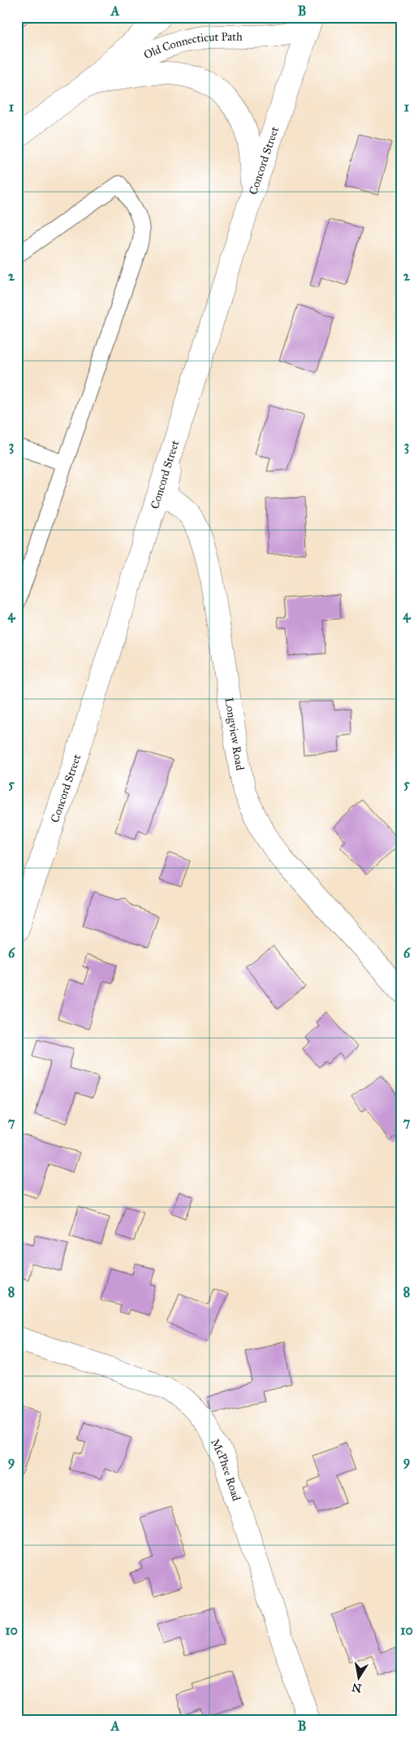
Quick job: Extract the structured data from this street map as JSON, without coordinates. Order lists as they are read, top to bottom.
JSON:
{
  "streets": {
    "main road": [
      "Old Connecticut Path",
      "Concord Street",
      "Longview Road",
      "McPhee Road"
    ]
  },
  "crossings": [
    ["Old Connecticut Path", "Concord Street"],
    ["Concord Street", "Longview Road"]
  ],
  "north": "bottom",
  "grid": {
    "columns": ["A", "B"],
    "rows": [
      "1",
      "2",
      "3",
      "4",
      "5",
      "6",
      "7",
      "8",
      "9",
      "10"
    ]
  }
}
